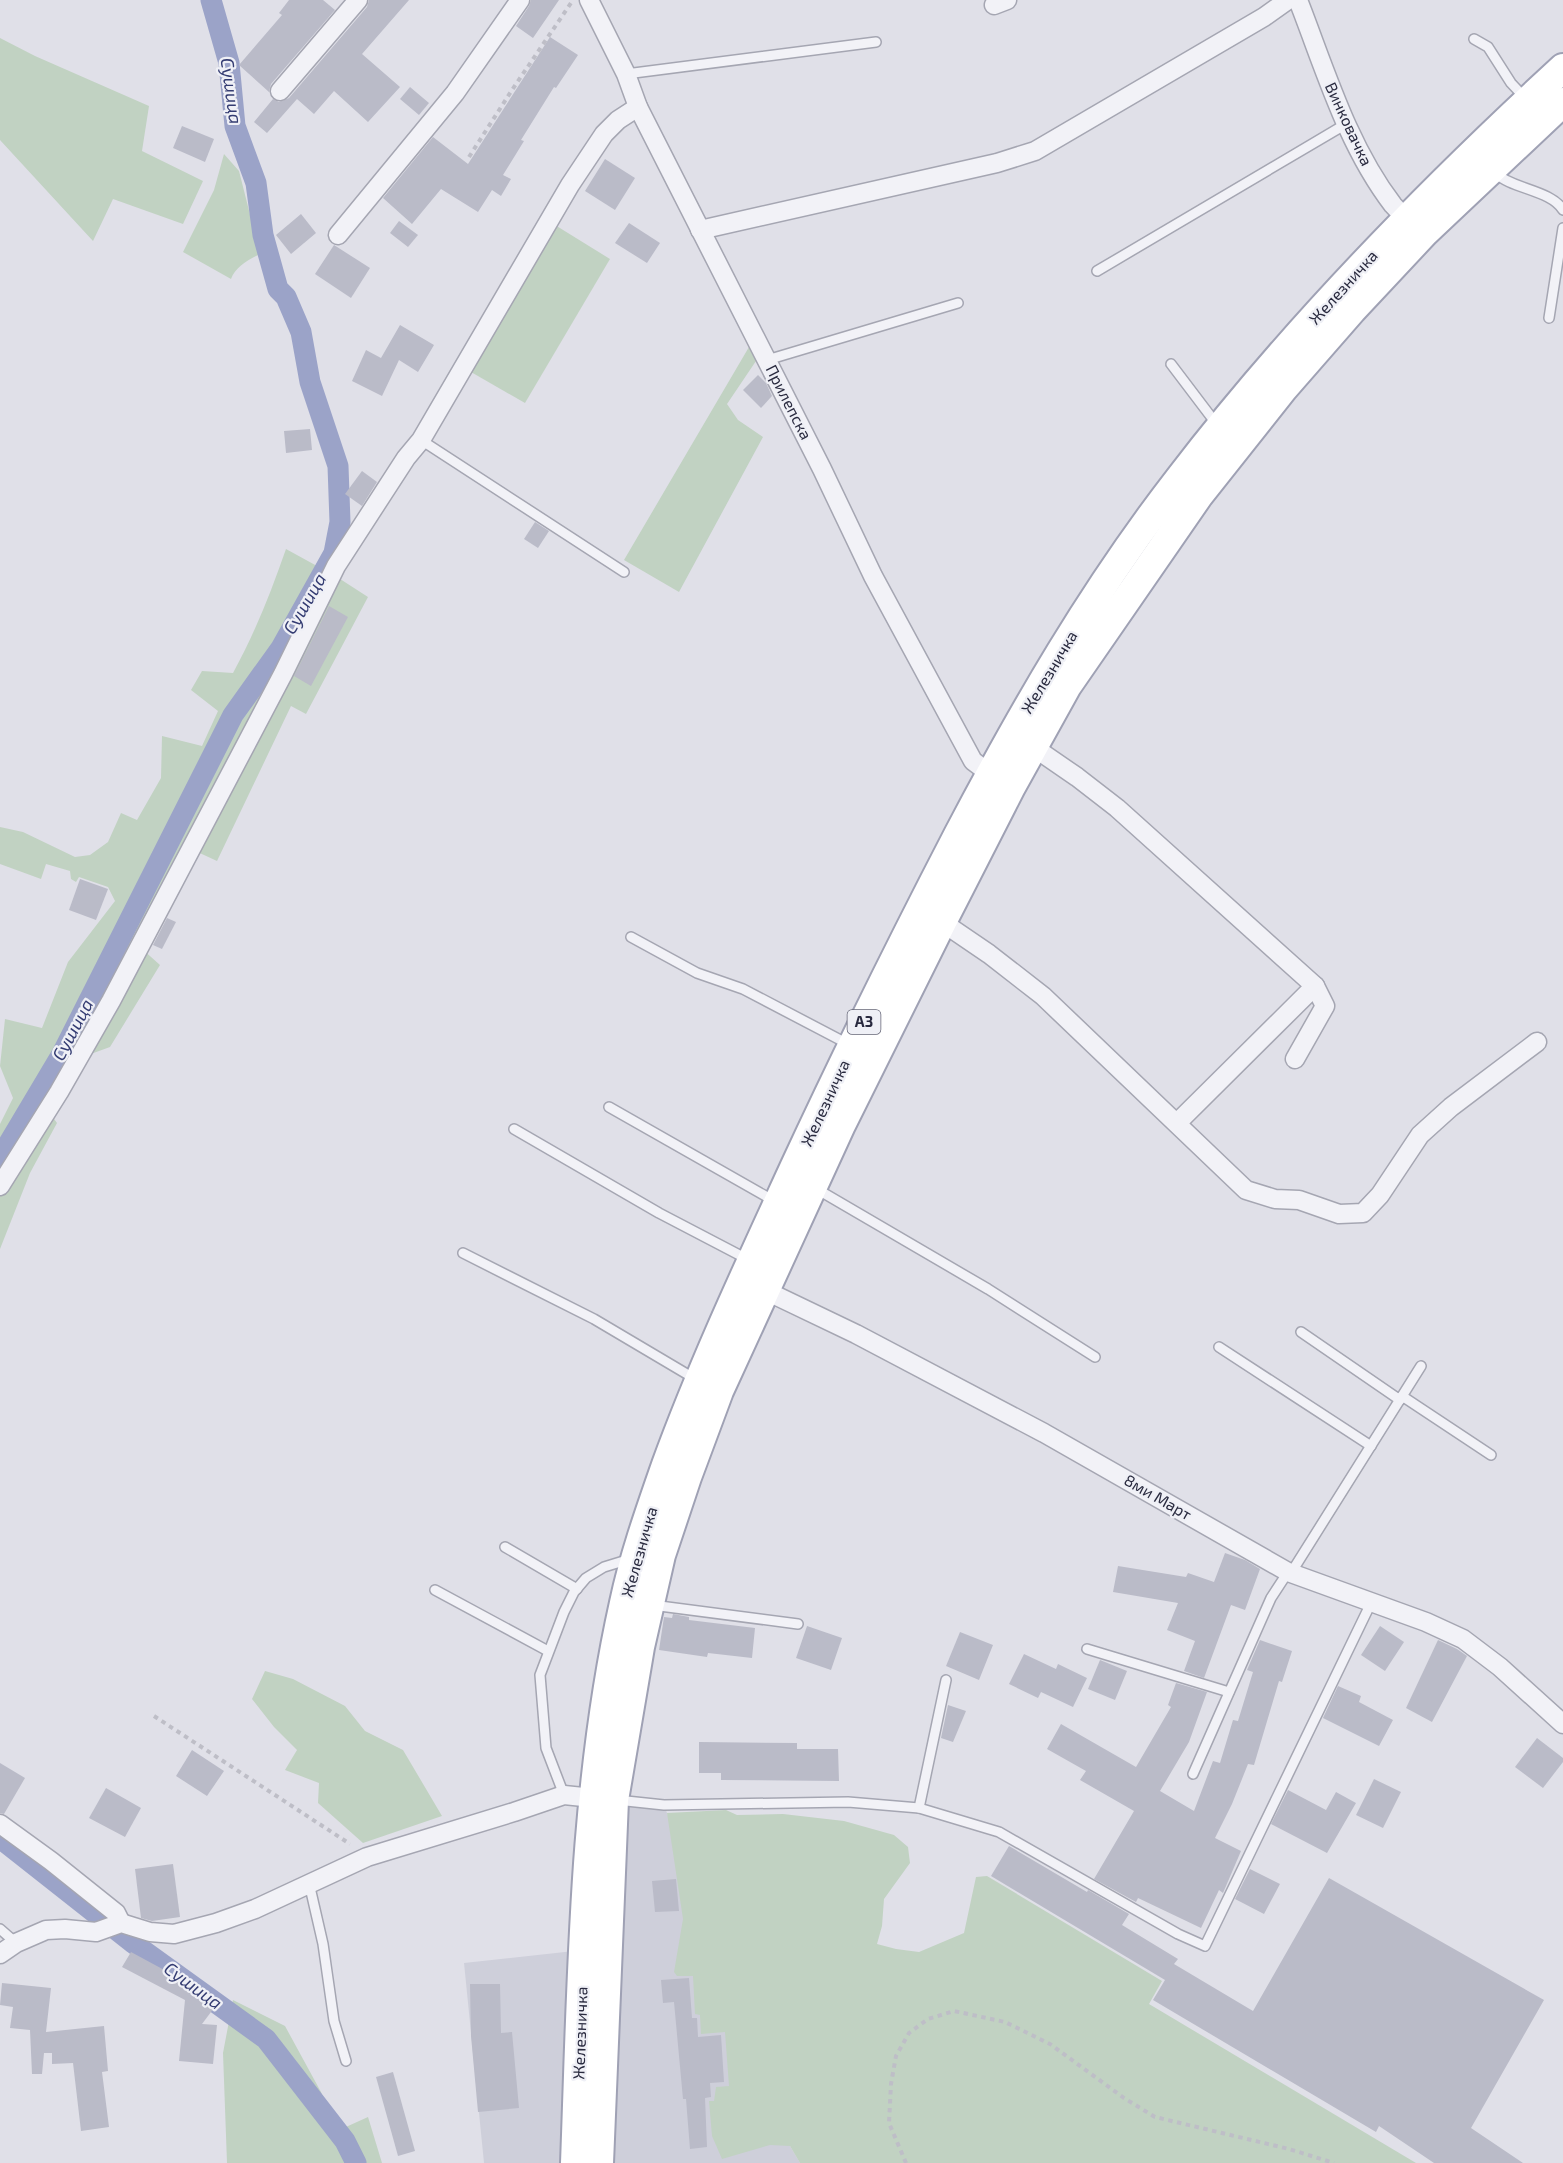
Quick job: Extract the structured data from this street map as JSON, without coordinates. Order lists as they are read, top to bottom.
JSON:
{
  "streets": {
    "main road": ["Железничка", "A3"],
    "street": ["Винковачка", "Прилепска", "8ми Март"]
  },
  "crossings": [
    ["Винковачка", "Железничка"],
    ["Железничка", "Прилепска"],
    ["Железничка", "8ми Март"]
  ],
  "water": ["Сушица"]
}
